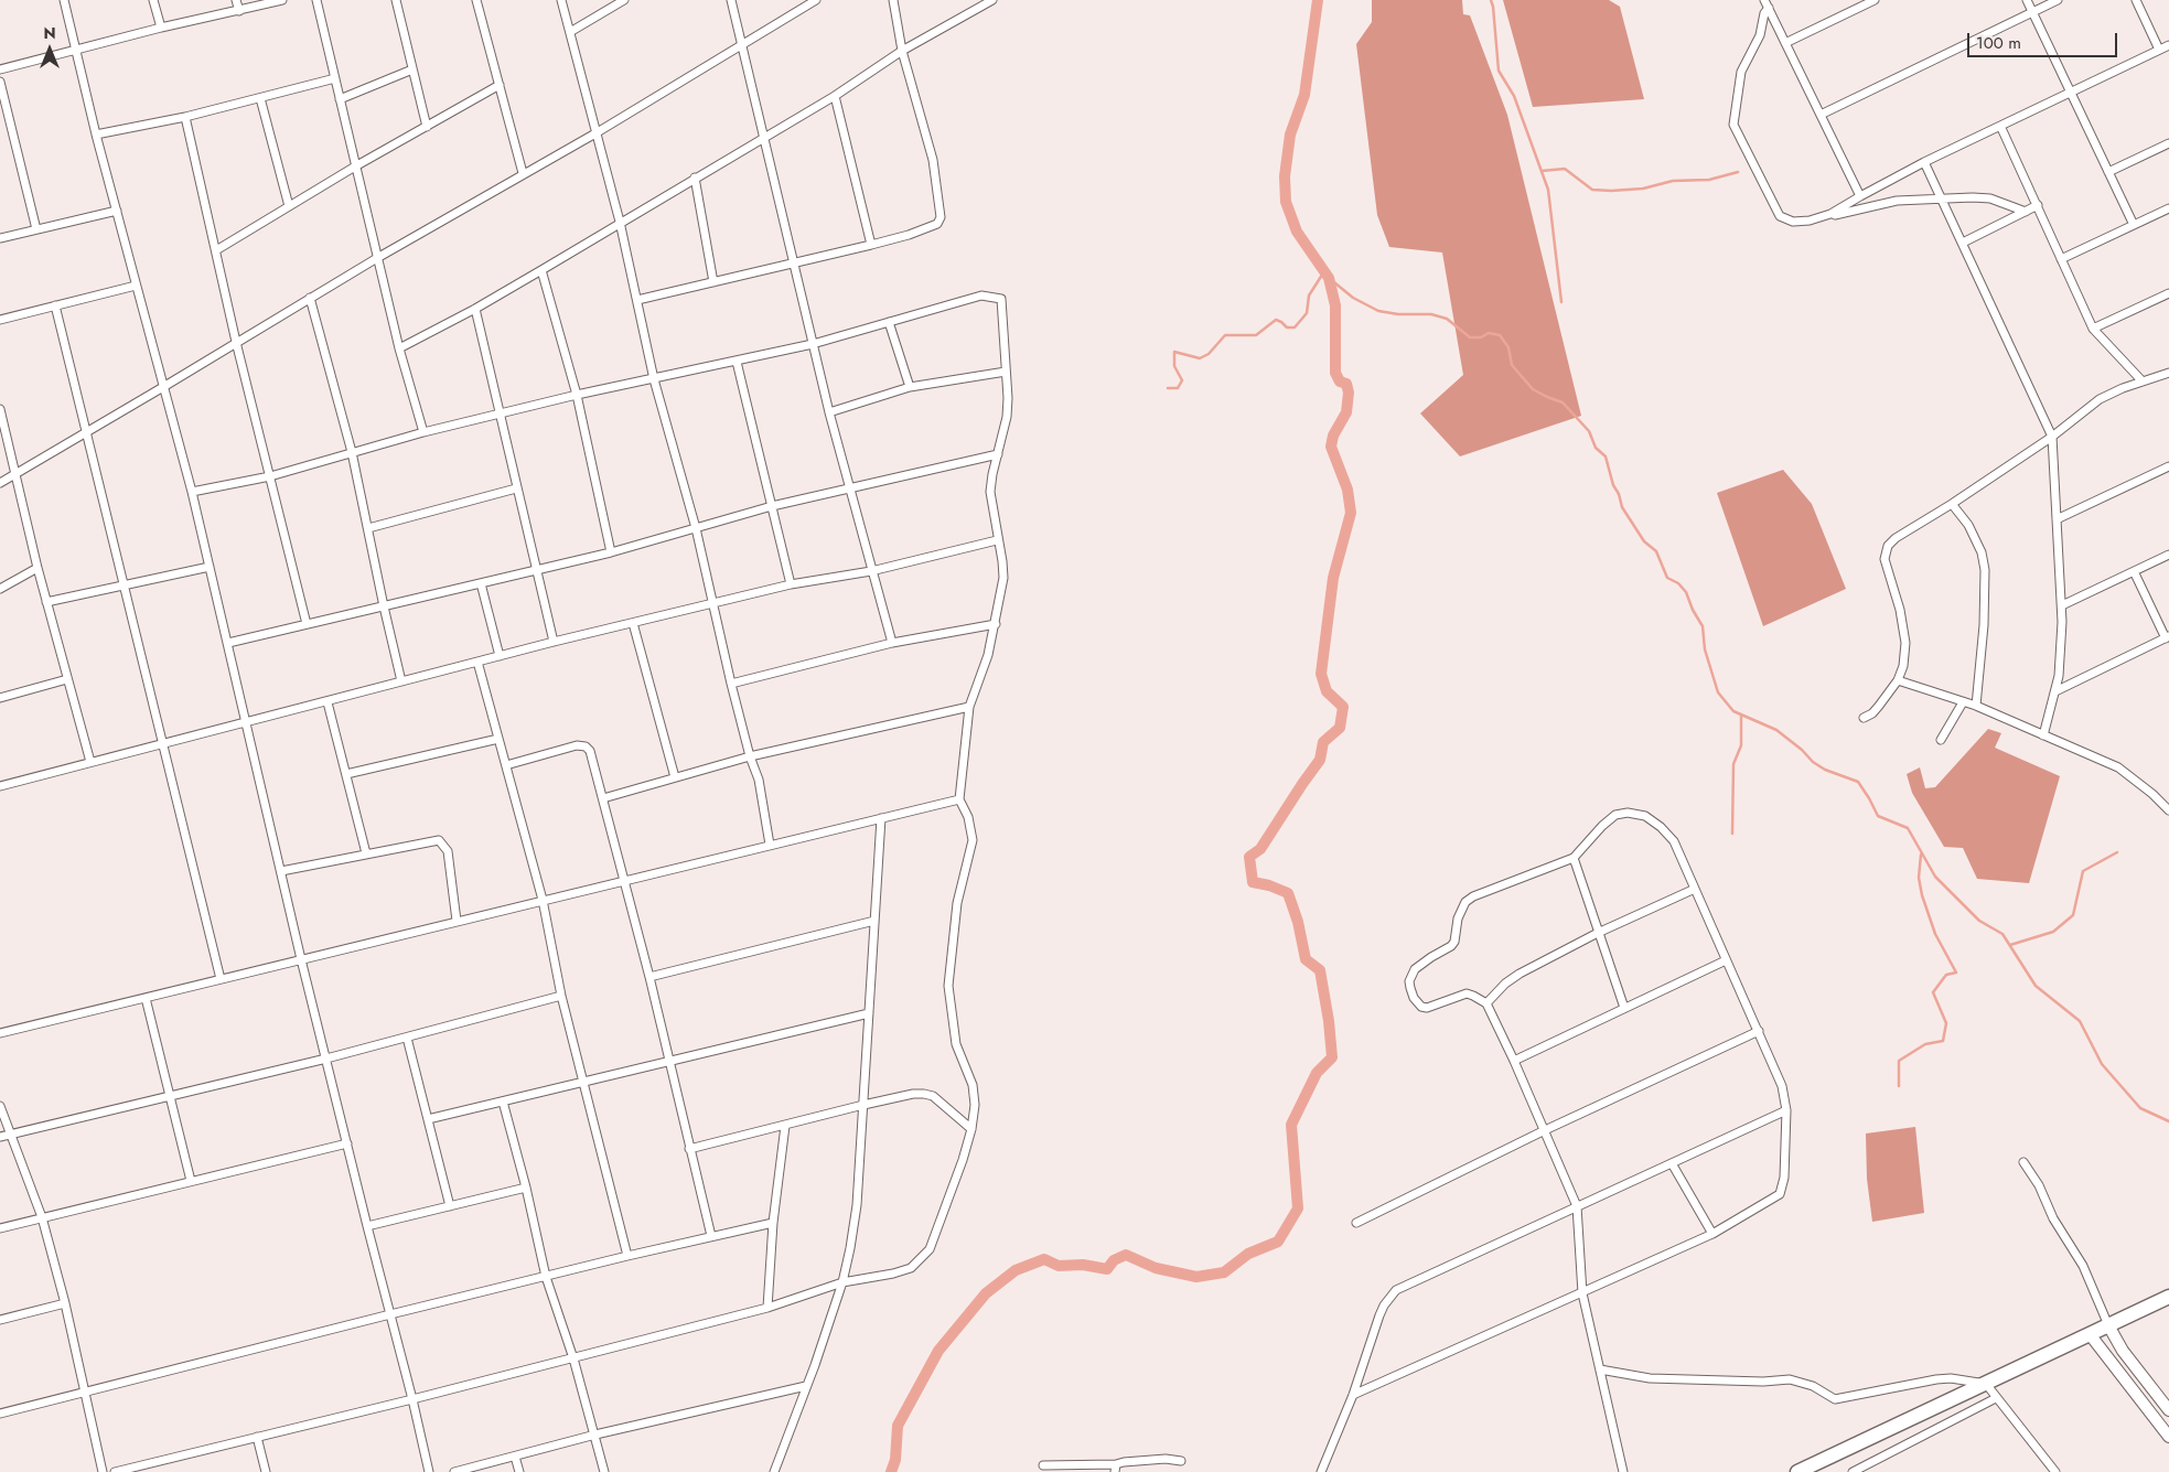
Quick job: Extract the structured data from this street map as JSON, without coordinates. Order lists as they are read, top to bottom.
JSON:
{
  "scale_bar": "100 m",
  "north": "top"
}
